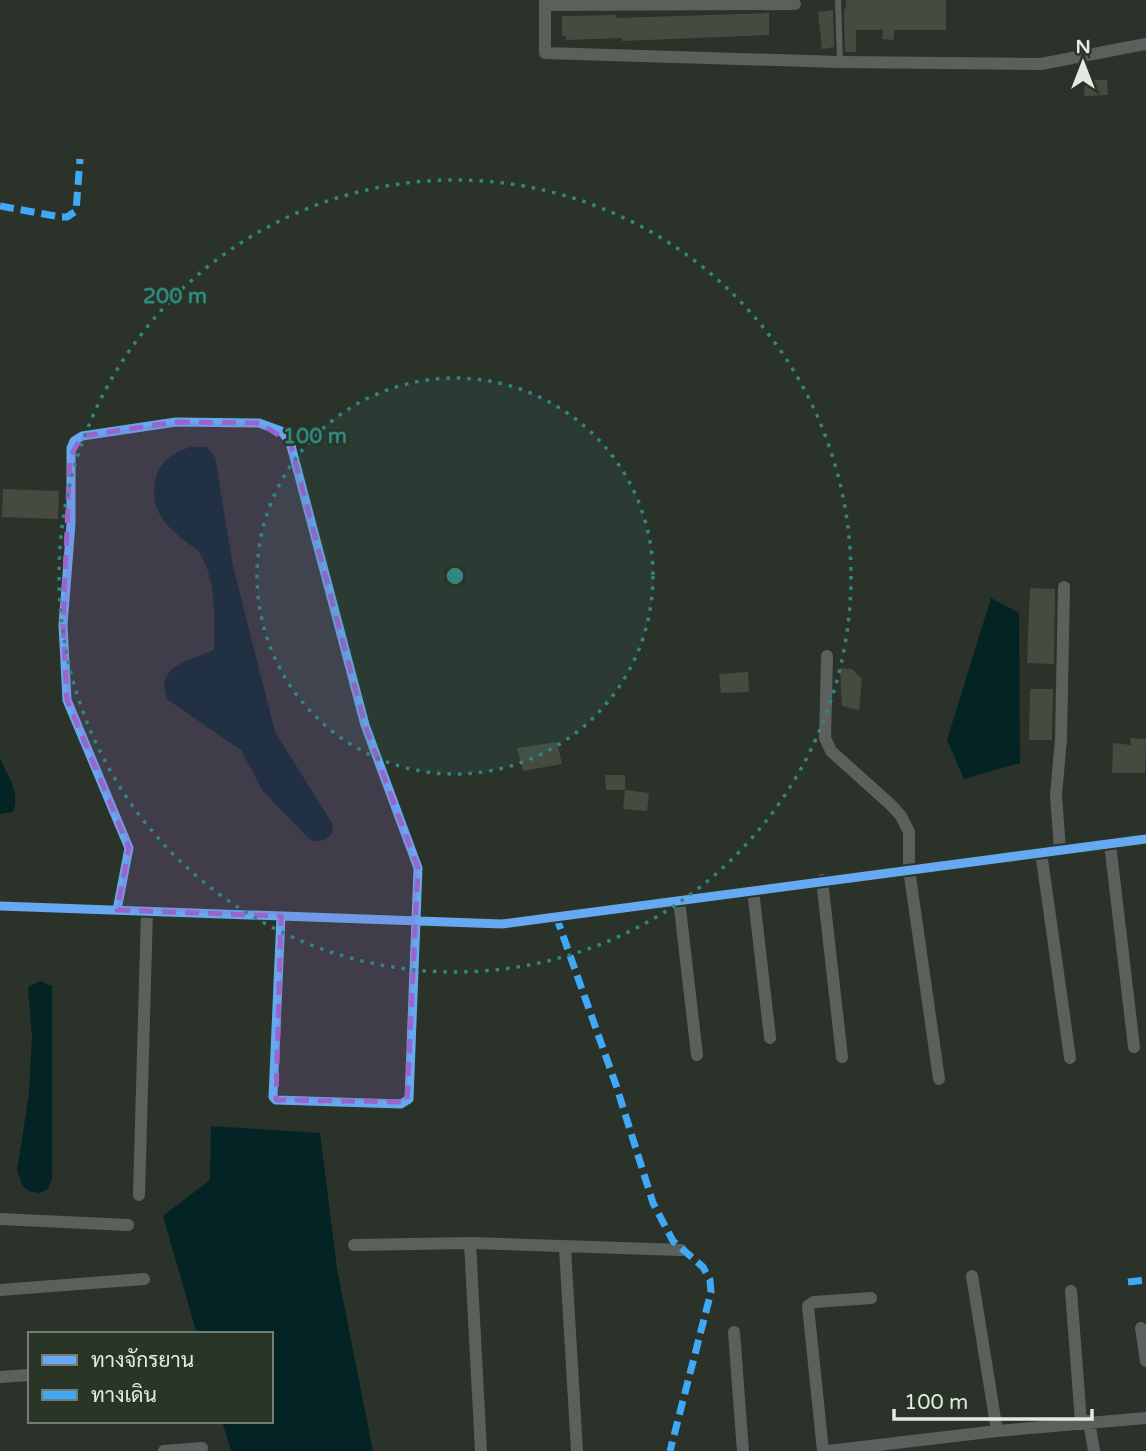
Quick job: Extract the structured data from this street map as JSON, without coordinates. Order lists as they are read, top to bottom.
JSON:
{
  "legend": ["ทางจักรยาน", "ทางเดิน"],
  "scale_bar": "100 m",
  "north": "top",
  "rings": ["200 m", "100 m"]
}
